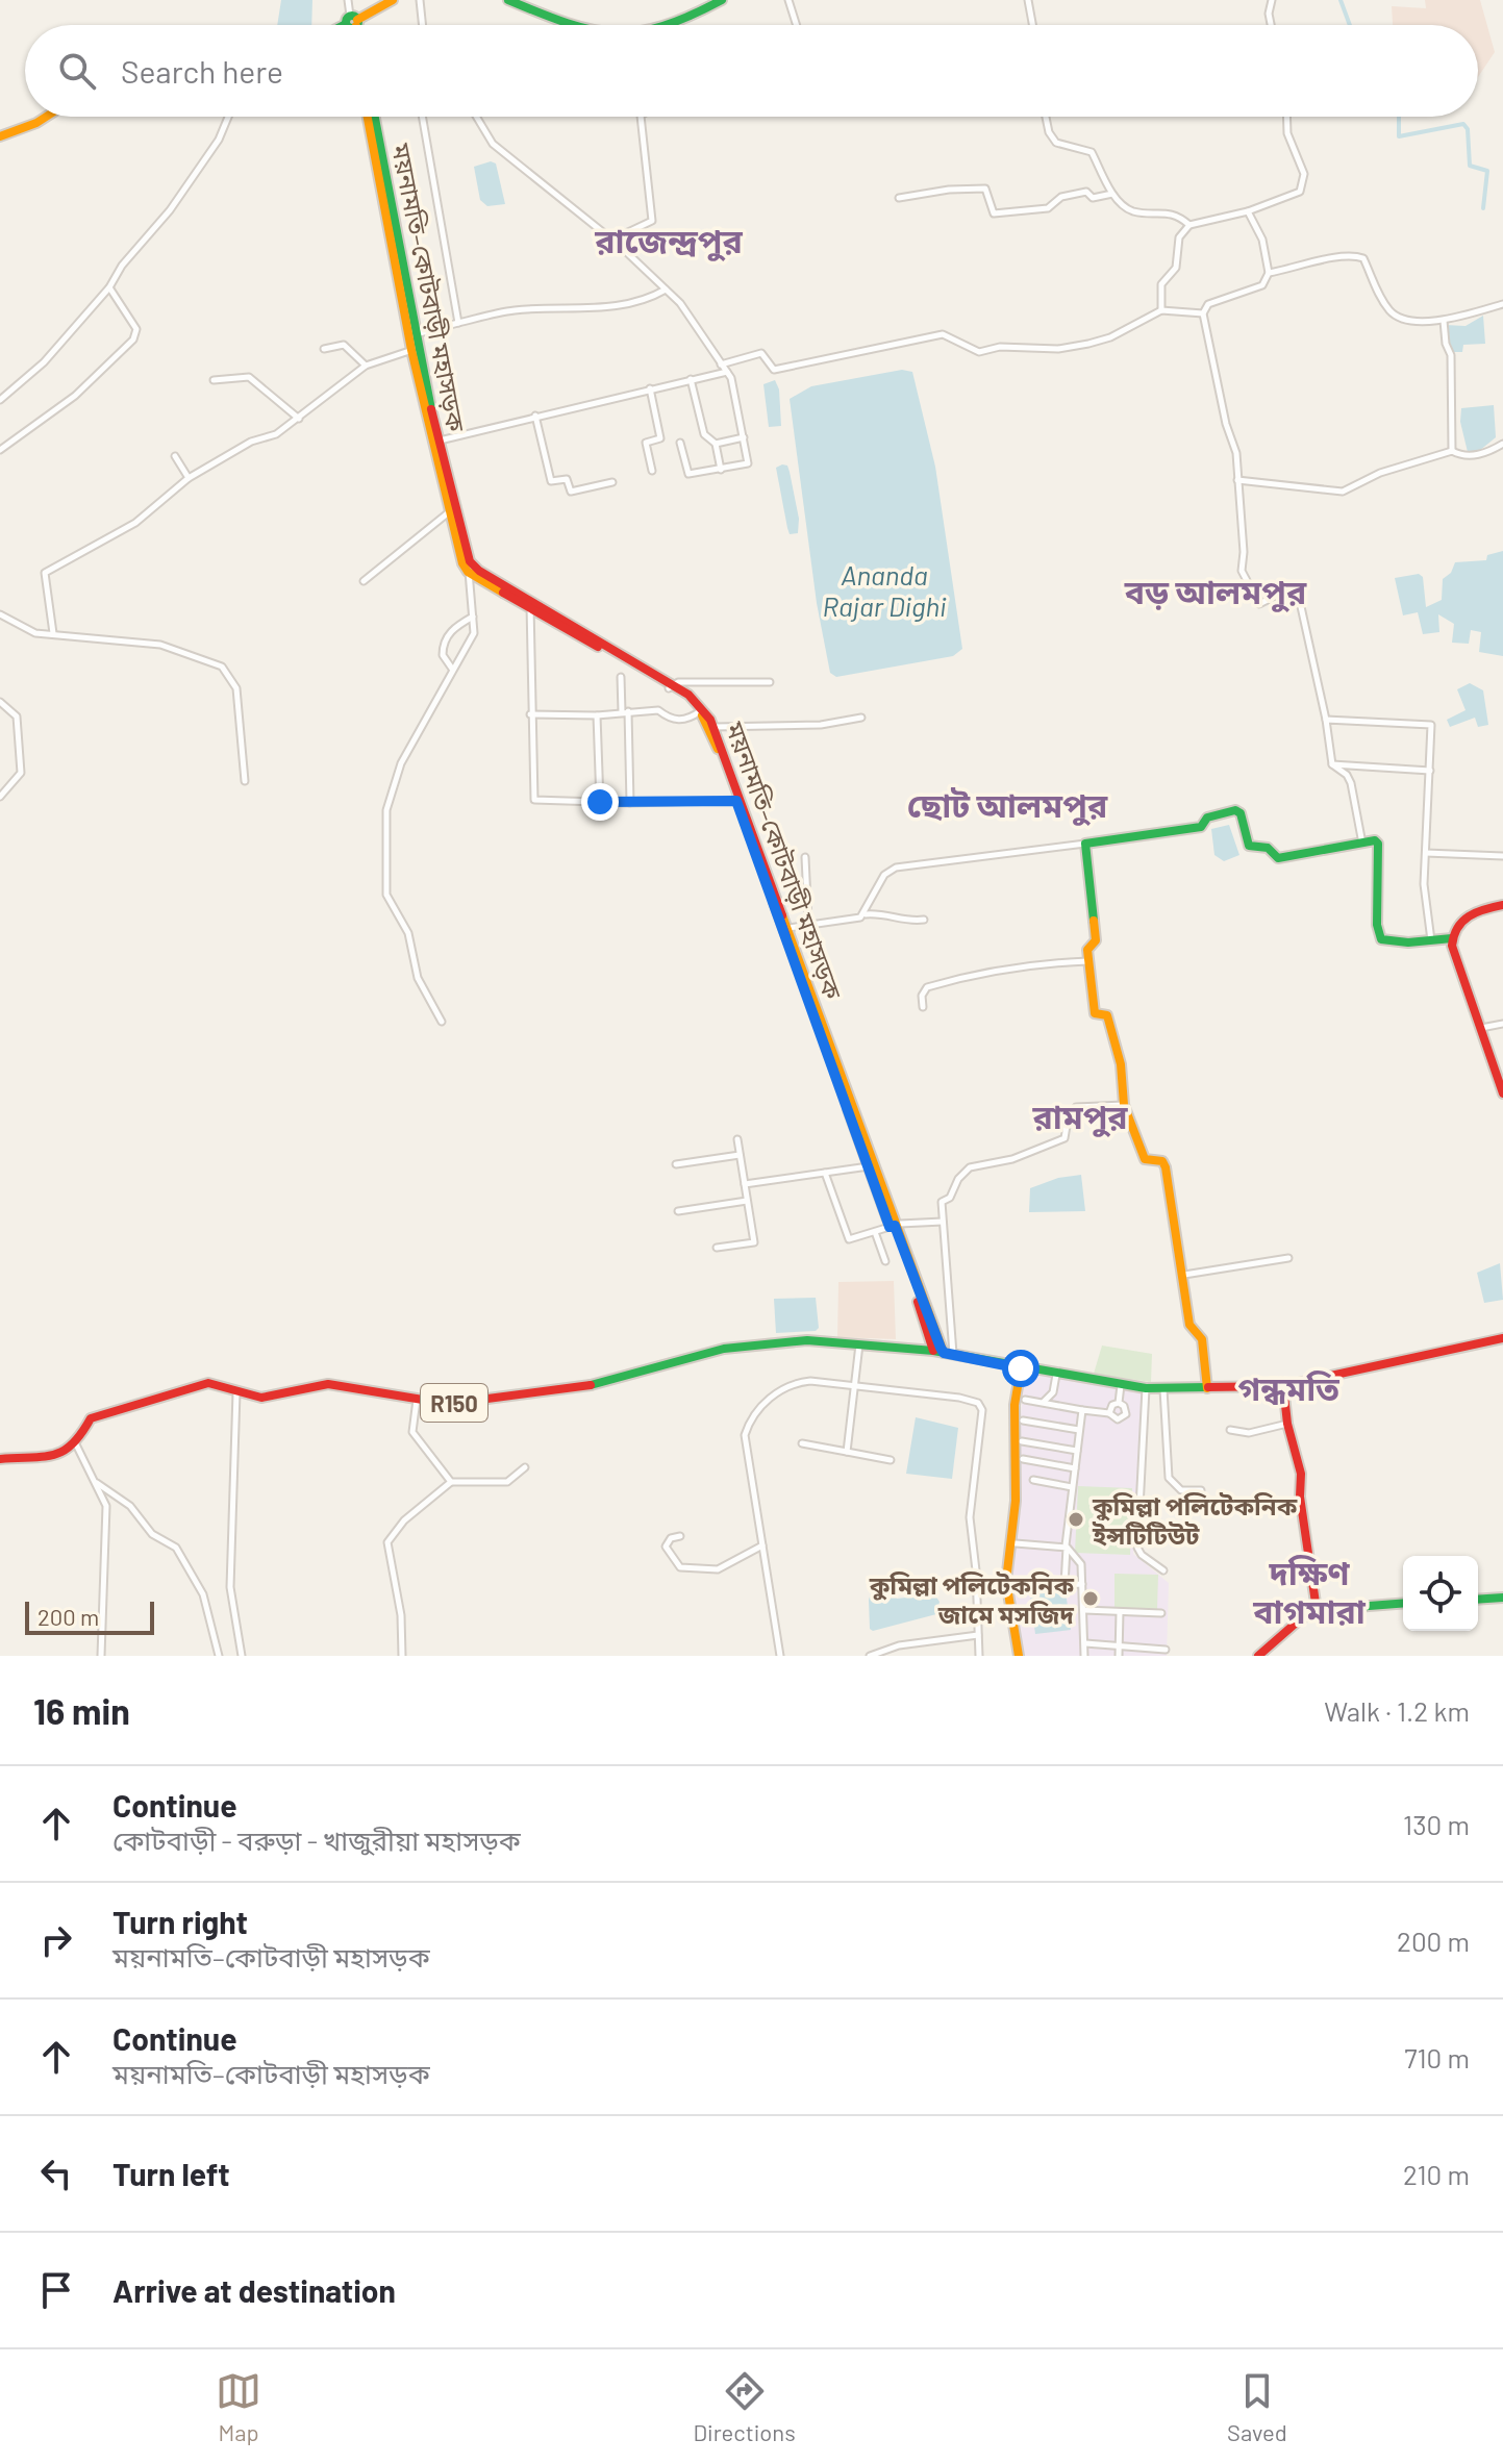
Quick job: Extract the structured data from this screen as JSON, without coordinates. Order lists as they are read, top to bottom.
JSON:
{
  "streets": {
    "main road": ["ময়নামতি–কোটবাড়ী মহাসড়ক", "R150"]
  },
  "crossings": [
    ["ময়নামতি–কোটবাড়ী মহাসড়ক", "R150"]
  ],
  "districts": [
    "রাজেন্দ্রপুর",
    "বড় আলমপুর",
    "ছোট আলমপুর",
    "রামপুর",
    "গন্ধমতি",
    "দক্ষিণ বাগমারা"
  ],
  "water": ["Ananda Rajar Dighi"],
  "places": ["কুমিল্লা পলিটেকনিক ইন্সটিটিউট", "কুমিল্লা পলিটেকনিক জামে মসজিদ"],
  "scale_bar": "200 m",
  "page": {
    "search": "Search here",
    "scale": "200 m",
    "heading": ["16 min", "Walk · 1.2 km"],
    "list": [
      ["Continue", "কোটবাড়ী - বরুড়া - খাজুরীয়া মহাসড়ক", "130 m"],
      ["Turn right", "ময়নামতি–কোটবাড়ী মহাসড়ক", "200 m"],
      ["Continue", "ময়নামতি–কোটবাড়ী মহাসড়ক", "710 m"],
      ["Turn left", "210 m"],
      "Arrive at destination"
    ],
    "nav": ["Map", "Directions", "Saved"]
  }
}
